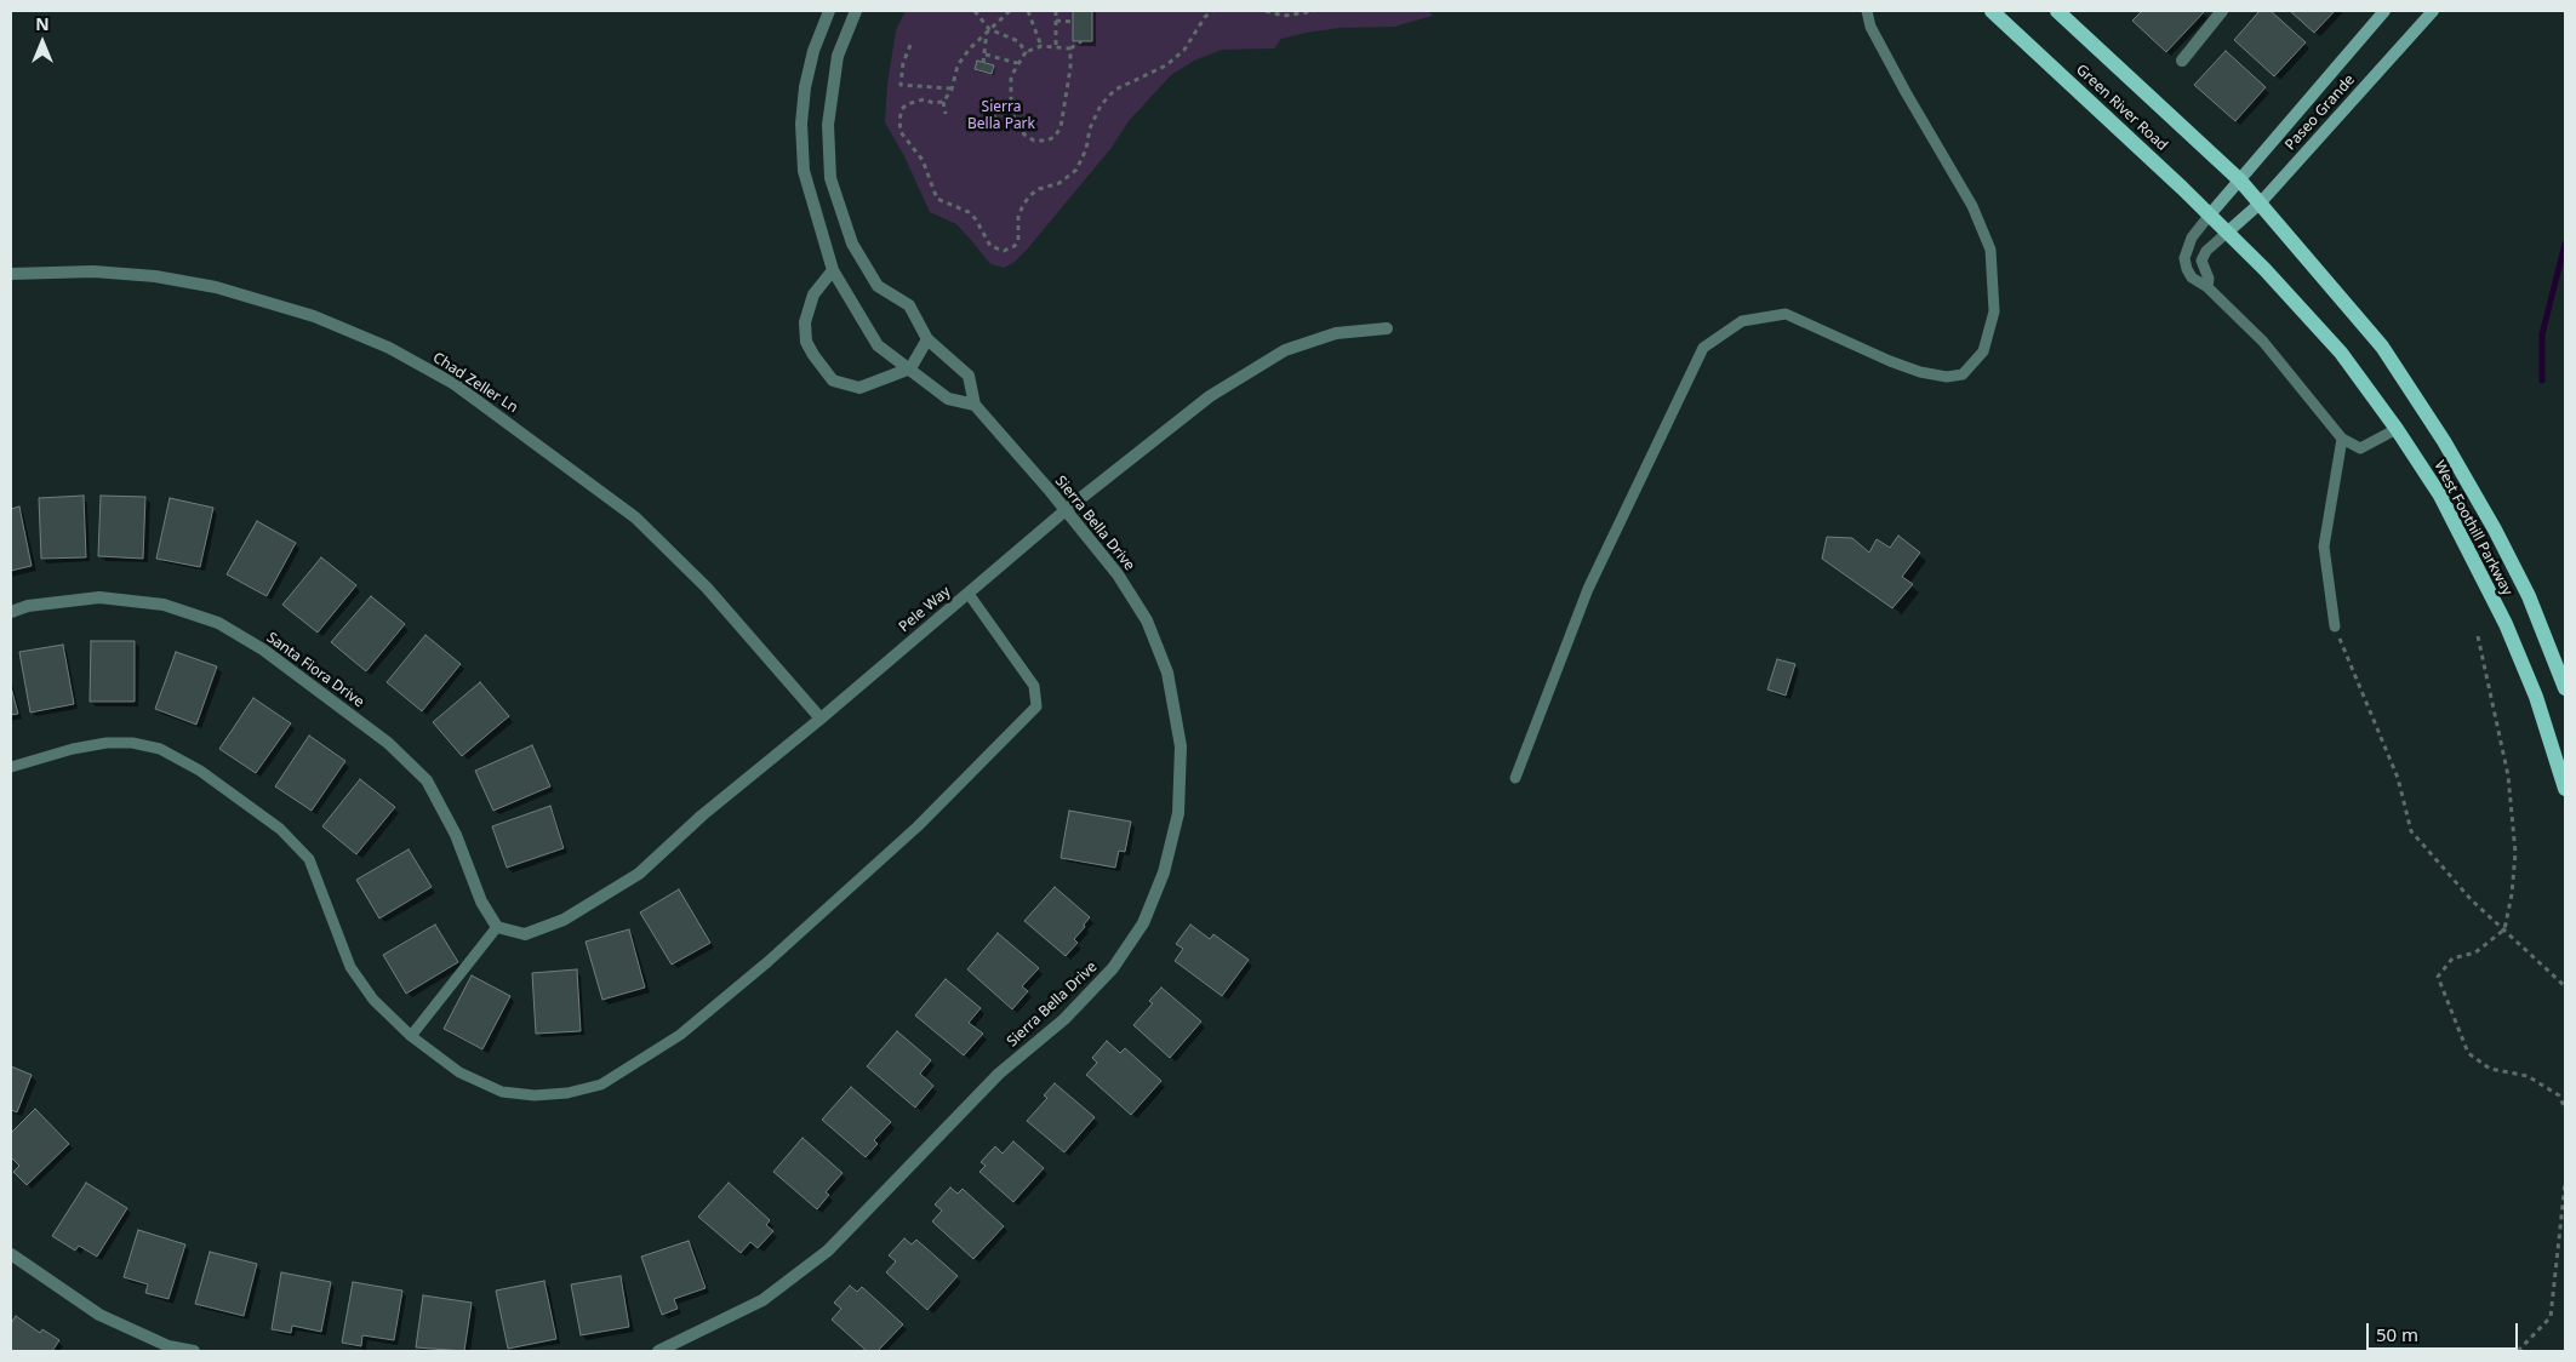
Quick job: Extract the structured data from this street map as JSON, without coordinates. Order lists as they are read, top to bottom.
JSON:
{
  "streets": {
    "main road": ["Green River Road", "Paseo Grande", "West Foothill Parkway"],
    "street": [
      "Chad Zeller Ln",
      "Sierra Bella Drive",
      "Pele Way",
      "Santa Fiora Drive"
    ]
  },
  "crossings": [
    ["Green River Road", "Paseo Grande"],
    ["Green River Road", "West Foothill Parkway"],
    ["Paseo Grande", "West Foothill Parkway"],
    ["Chad Zeller Ln", "Pele Way"],
    ["Sierra Bella Drive", "Pele Way"],
    ["Pele Way", "Santa Fiora Drive"]
  ],
  "parks": ["Sierra Bella Park"],
  "scale_bar": "50 m",
  "north": "top"
}
